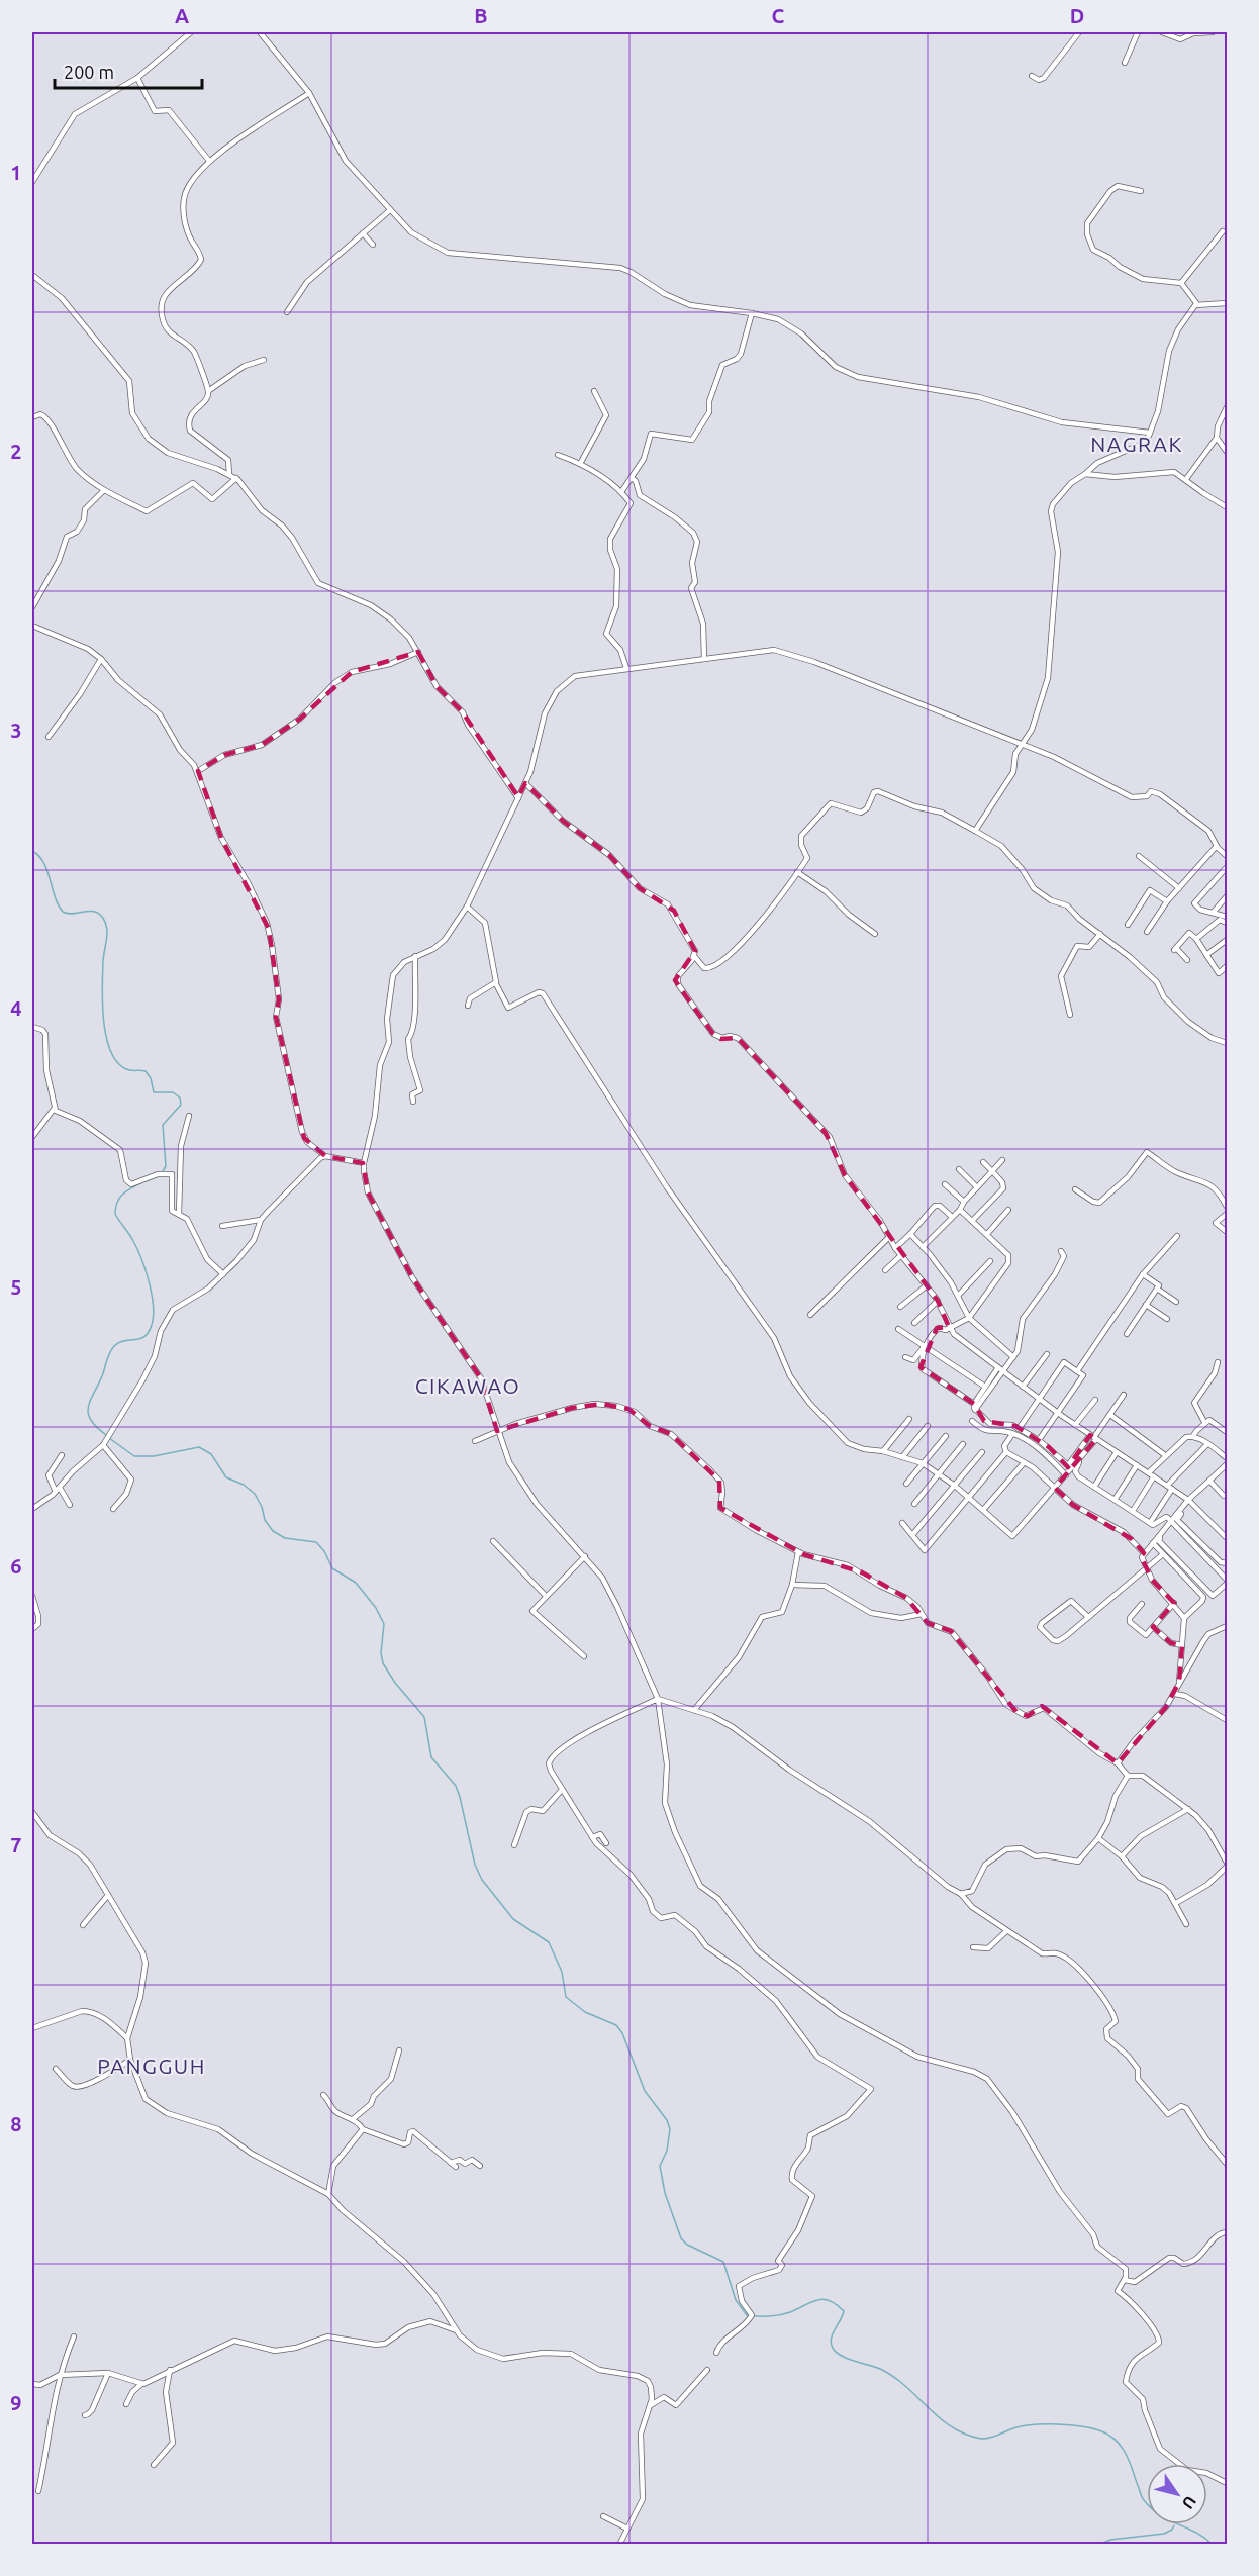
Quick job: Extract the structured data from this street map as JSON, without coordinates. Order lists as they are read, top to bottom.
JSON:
{
  "districts": ["NAGRAK", "CIKAWAO", "PANGGUH"],
  "scale_bar": "200 m",
  "north": "bottom right",
  "grid": {
    "columns": [
      "A",
      "B",
      "C",
      "D"
    ],
    "rows": [
      "1",
      "2",
      "3",
      "4",
      "5",
      "6",
      "7",
      "8",
      "9"
    ]
  }
}
